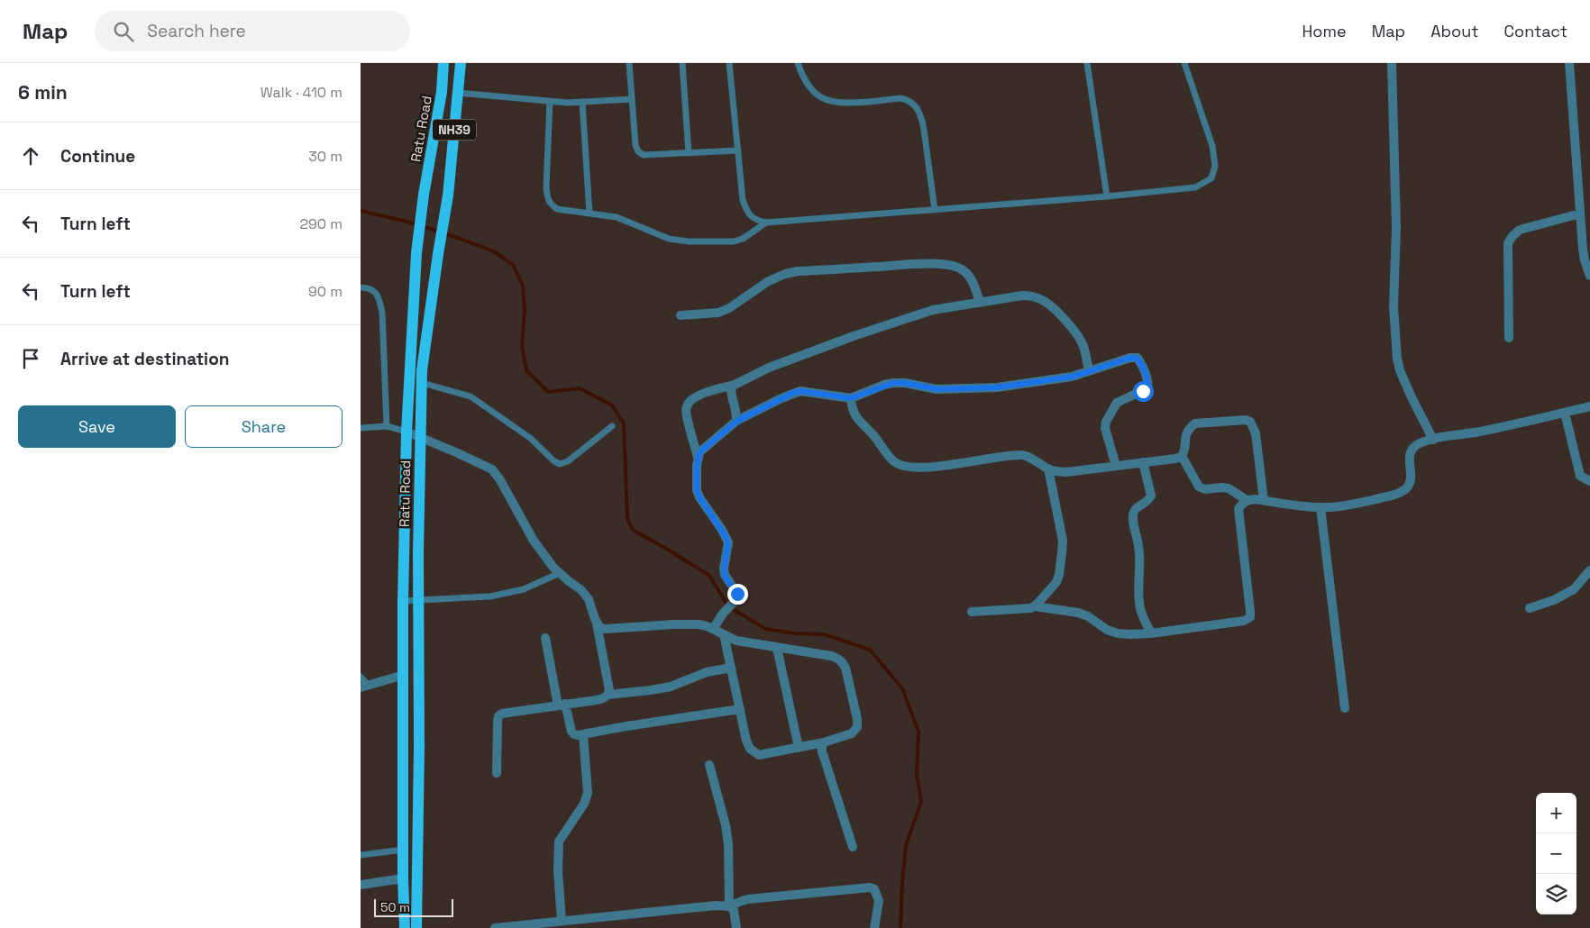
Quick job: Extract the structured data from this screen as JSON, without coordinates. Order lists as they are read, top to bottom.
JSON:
{
  "streets": {
    "main road": ["Ratu Road", "NH39"]
  },
  "scale_bar": "50 m",
  "page": {
    "header": "Map",
    "search": "Search here",
    "nav": [
      "Home",
      "Map",
      "About",
      "Contact"
    ],
    "heading": ["6 min", "Walk · 410 m"],
    "list": [
      ["Continue", "30 m"],
      ["Turn left", "290 m"],
      ["Turn left", "90 m"],
      "Arrive at destination"
    ],
    "buttons": ["Save", "Share"],
    "map_buttons": ["+", "−"],
    "scale": "50 m"
  }
}
